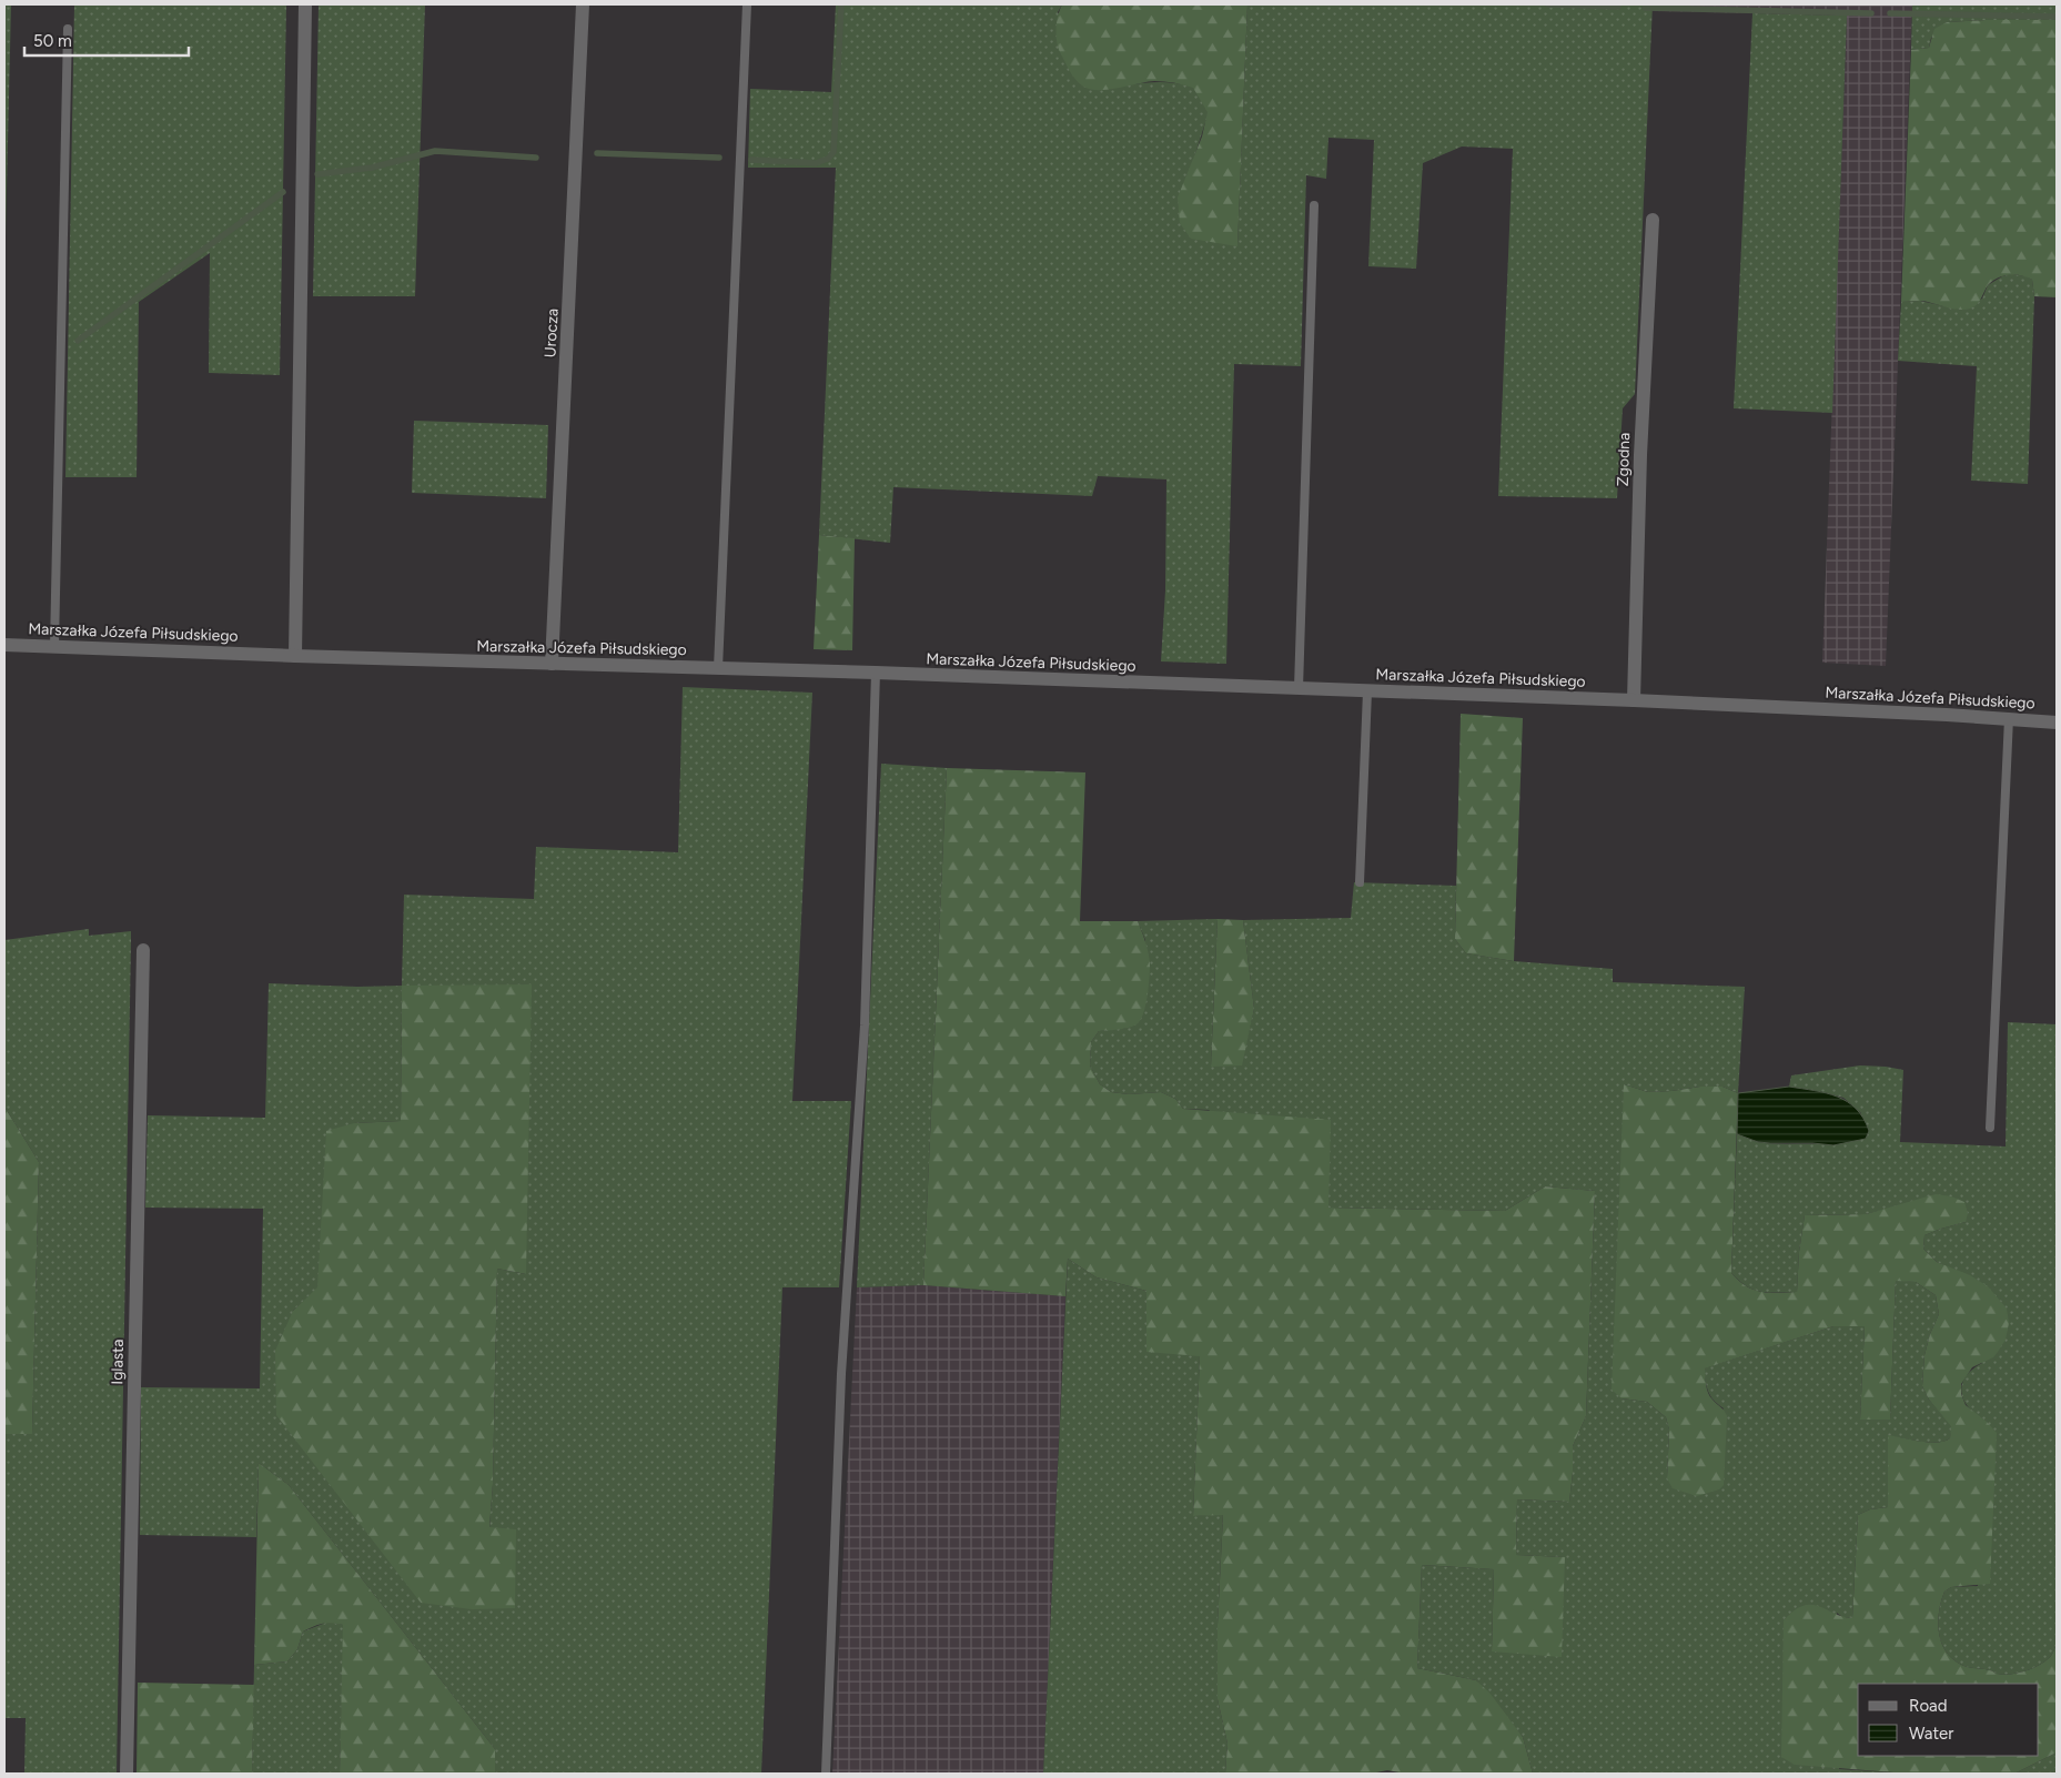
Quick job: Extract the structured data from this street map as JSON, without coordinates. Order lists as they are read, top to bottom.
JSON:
{
  "streets": {
    "street": [
      "Urocza",
      "Zgodna",
      "Marszałka Józefa Piłsudskiego",
      "Iglasta"
    ]
  },
  "crossings": [
    ["Urocza", "Marszałka Józefa Piłsudskiego"],
    ["Zgodna", "Marszałka Józefa Piłsudskiego"]
  ],
  "legend": ["Road", "Water"],
  "scale_bar": "50 m"
}
